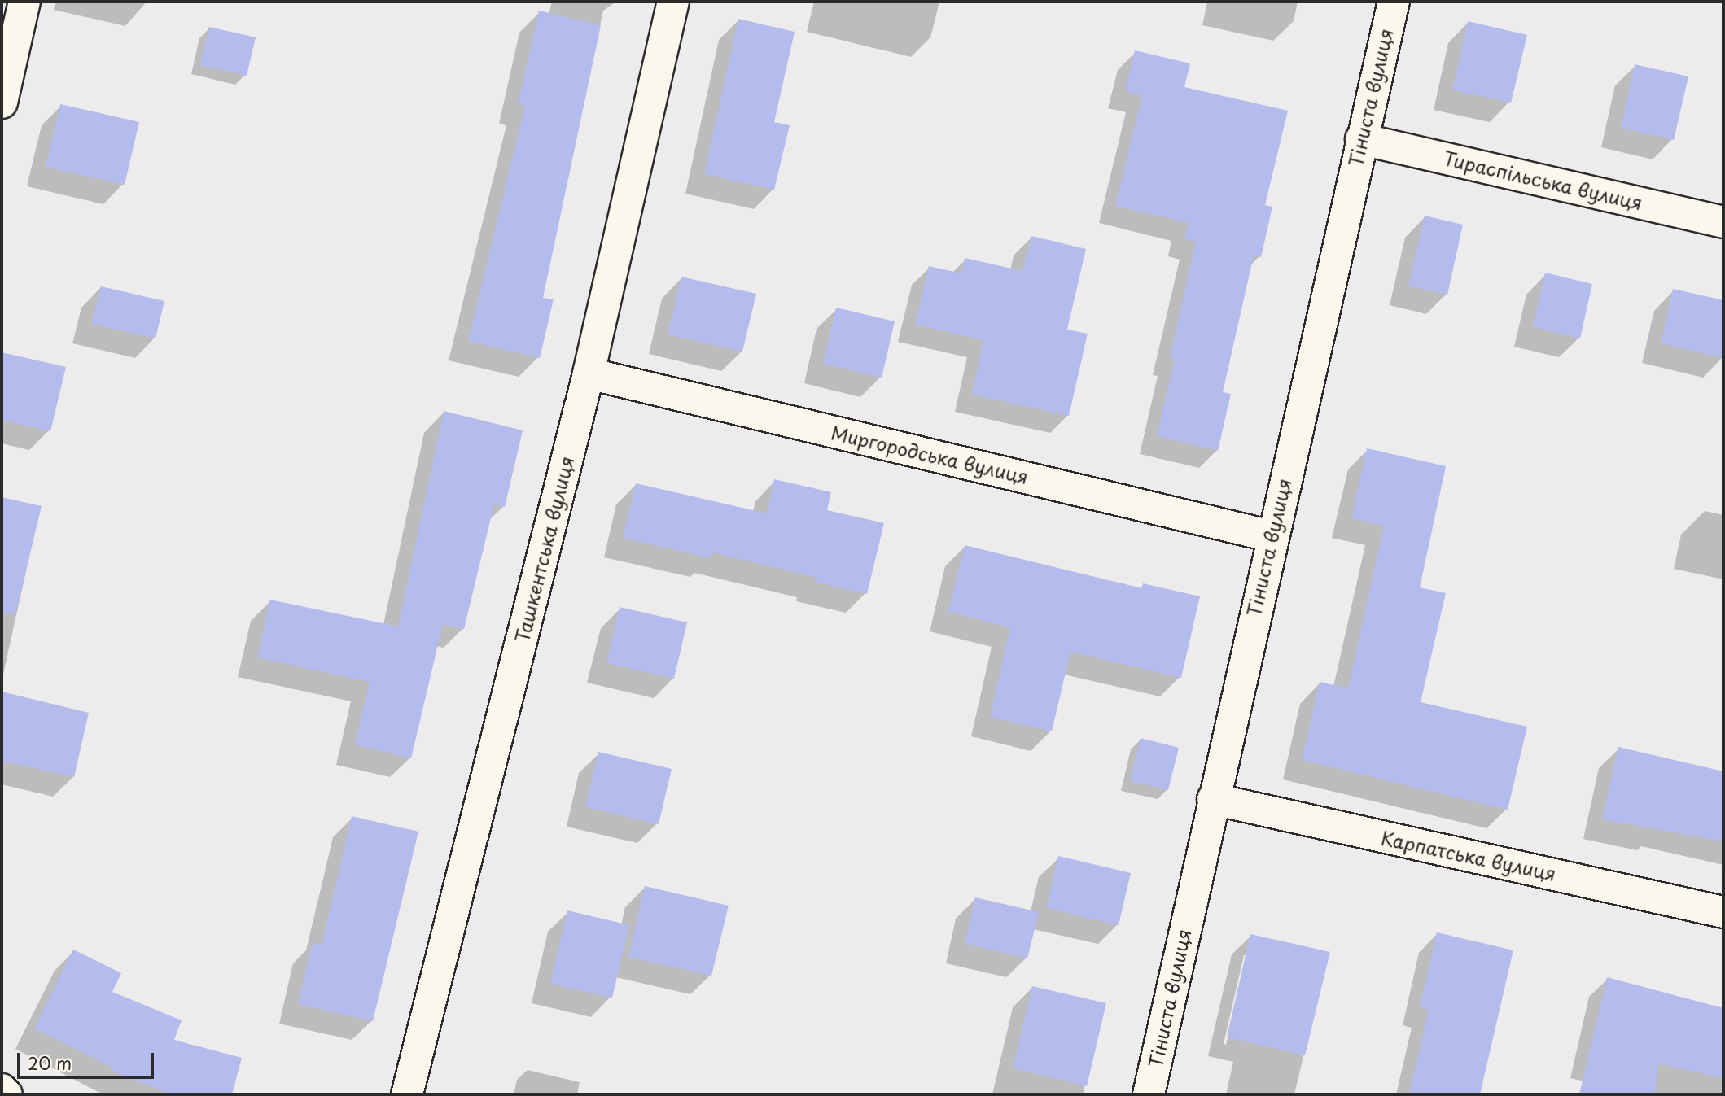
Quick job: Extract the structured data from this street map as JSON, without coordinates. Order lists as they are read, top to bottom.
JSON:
{
  "streets": {
    "street": [
      "Тіниста вулиця",
      "Тираспільська вулиця",
      "Миргородська вулиця",
      "Ташкентська вулиця",
      "Карпатська вулиця"
    ]
  },
  "crossings": [
    ["Тіниста вулиця", "Тираспільська вулиця"],
    ["Тіниста вулиця", "Миргородська вулиця"],
    ["Тіниста вулиця", "Карпатська вулиця"],
    ["Миргородська вулиця", "Ташкентська вулиця"]
  ],
  "scale_bar": "20 m"
}
